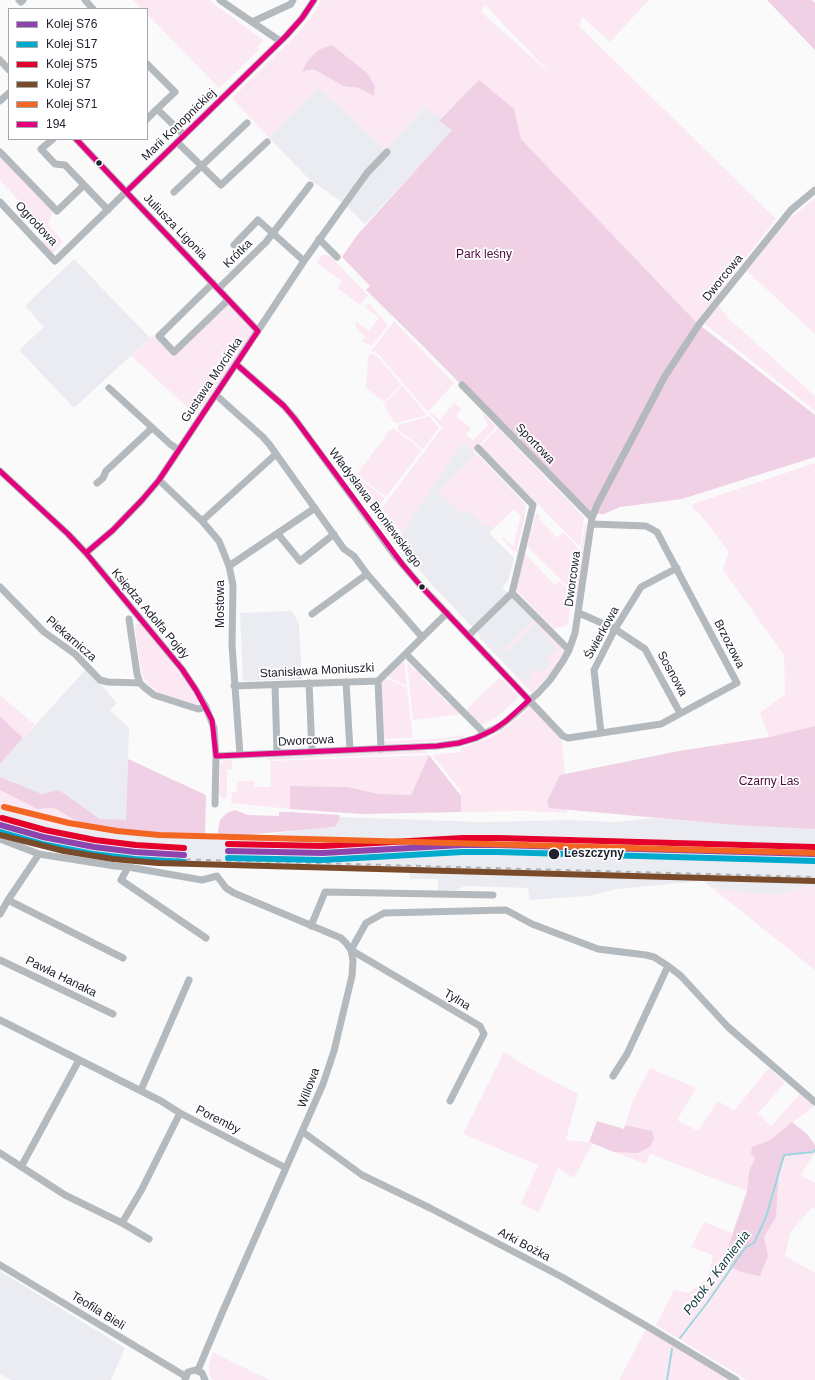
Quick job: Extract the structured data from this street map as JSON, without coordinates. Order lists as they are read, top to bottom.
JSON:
{
  "streets": {
    "street": [
      "Marii Konopnickiej",
      "Ogrodowa",
      "Juliusza Ligonia",
      "Krótka",
      "Dworcowa",
      "Gustawa Morcinka",
      "Sportowa",
      "Władysława Broniewskiego",
      "Mostowa",
      "Księdza Adolfa Pojdy",
      "Świerkowa",
      "Piekarnicza",
      "Brzozowa",
      "Stanisława Moniuszki",
      "Sosnowa",
      "Pawła Hanaka",
      "Tylna",
      "Willowa",
      "Poremby",
      "Arki Bożka",
      "Teofila Bieli"
    ]
  },
  "crossings": [
    ["Marii Konopnickiej", "Ogrodowa"],
    ["Marii Konopnickiej", "Juliusza Ligonia"],
    ["Juliusza Ligonia", "Krótka"],
    ["Juliusza Ligonia", "Gustawa Morcinka"],
    ["Dworcowa", "Sportowa"],
    ["Dworcowa", "Władysława Broniewskiego"],
    ["Dworcowa", "Mostowa"],
    ["Dworcowa", "Księdza Adolfa Pojdy"],
    ["Dworcowa", "Brzozowa"],
    ["Dworcowa", "Sosnowa"],
    ["Gustawa Morcinka", "Władysława Broniewskiego"],
    ["Gustawa Morcinka", "Mostowa"],
    ["Gustawa Morcinka", "Księdza Adolfa Pojdy"],
    ["Sportowa", "Brzozowa"],
    ["Władysława Broniewskiego", "Brzozowa"],
    ["Władysława Broniewskiego", "Stanisława Moniuszki"],
    ["Mostowa", "Stanisława Moniuszki"],
    ["Świerkowa", "Brzozowa"],
    ["Świerkowa", "Sosnowa"],
    ["Brzozowa", "Sosnowa"],
    ["Tylna", "Willowa"],
    ["Willowa", "Poremby"],
    ["Willowa", "Arki Bożka"]
  ],
  "water": ["Potok z Kamienia"],
  "parks": ["Park leśny", "Czarny Las"],
  "places": ["Leszczyny"],
  "lines": [
    "transit line 194",
    "rail line S71",
    "rail line S75",
    "rail line S76",
    "rail line S17",
    "rail line S7"
  ],
  "legend": [
    "Kolej S76",
    "Kolej S17",
    "Kolej S75",
    "Kolej S7",
    "Kolej S71",
    "194"
  ]
}
